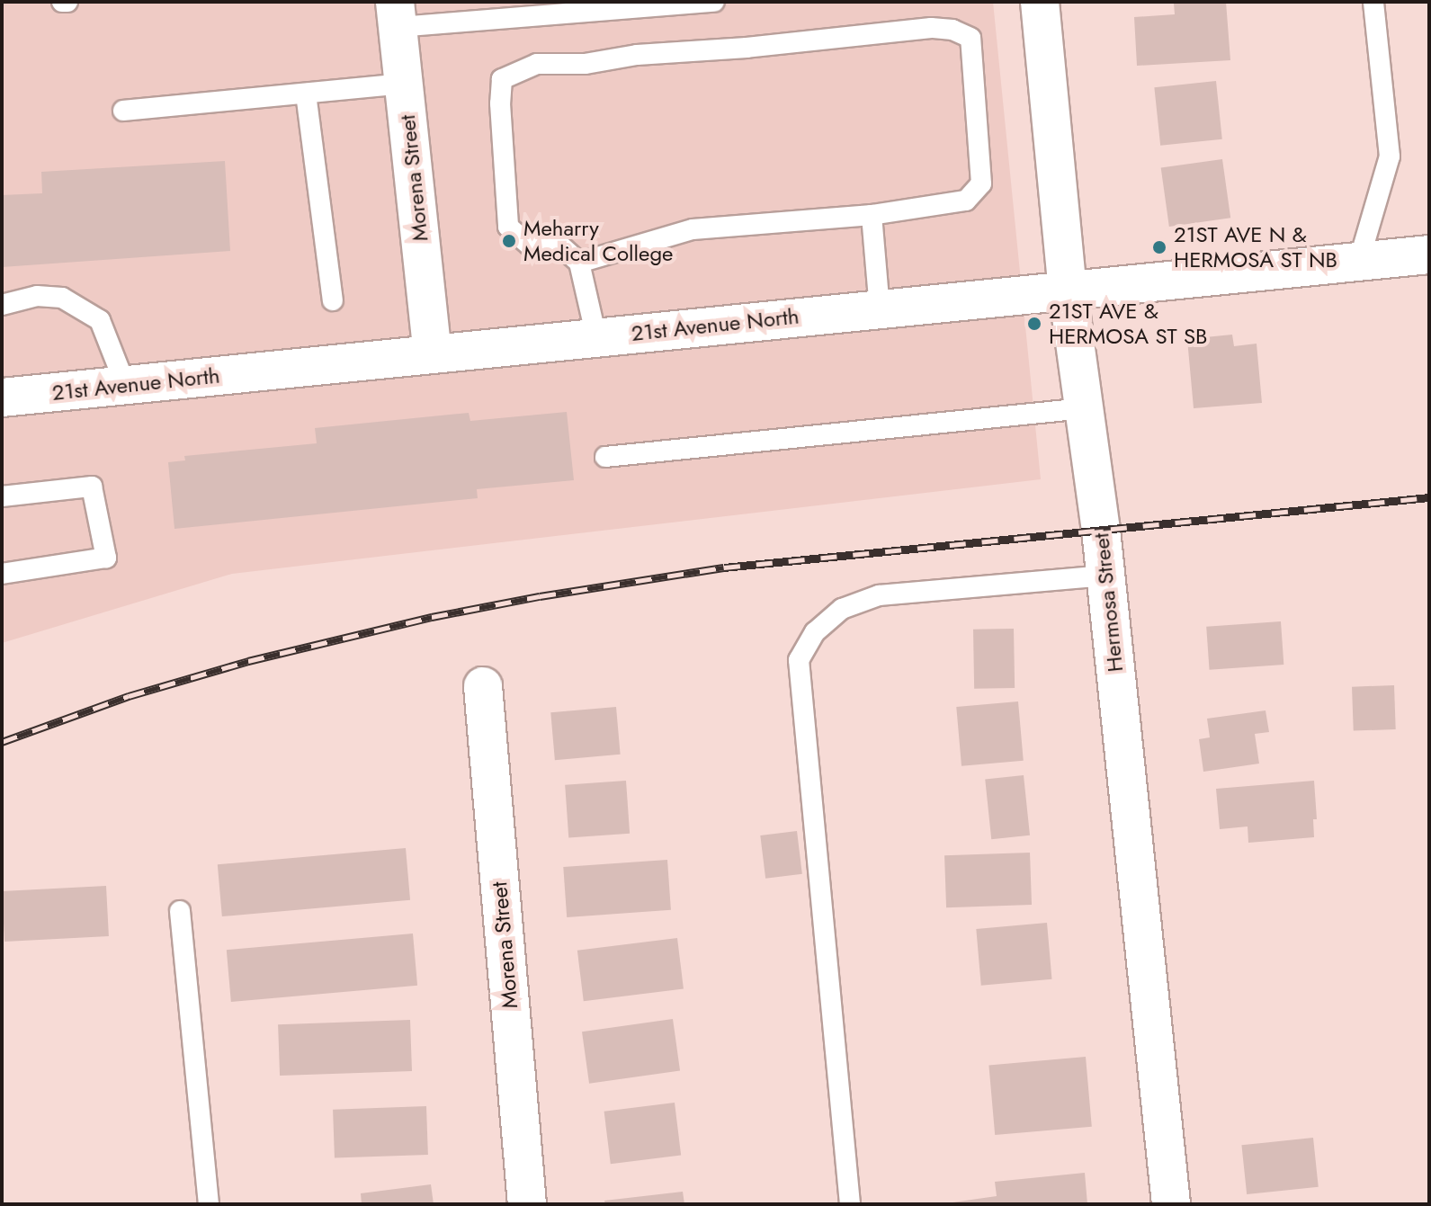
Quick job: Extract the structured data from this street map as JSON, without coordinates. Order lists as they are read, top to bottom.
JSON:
{
  "streets": {
    "street": ["Morena Street", "21st Avenue North", "Hermosa Street"]
  },
  "crossings": [
    ["Morena Street", "21st Avenue North"],
    ["21st Avenue North", "Hermosa Street"]
  ],
  "places": ["Meharry Medical College", "21ST AVE N & HERMOSA ST NB", "21ST AVE & HERMOSA ST SB"]
}
